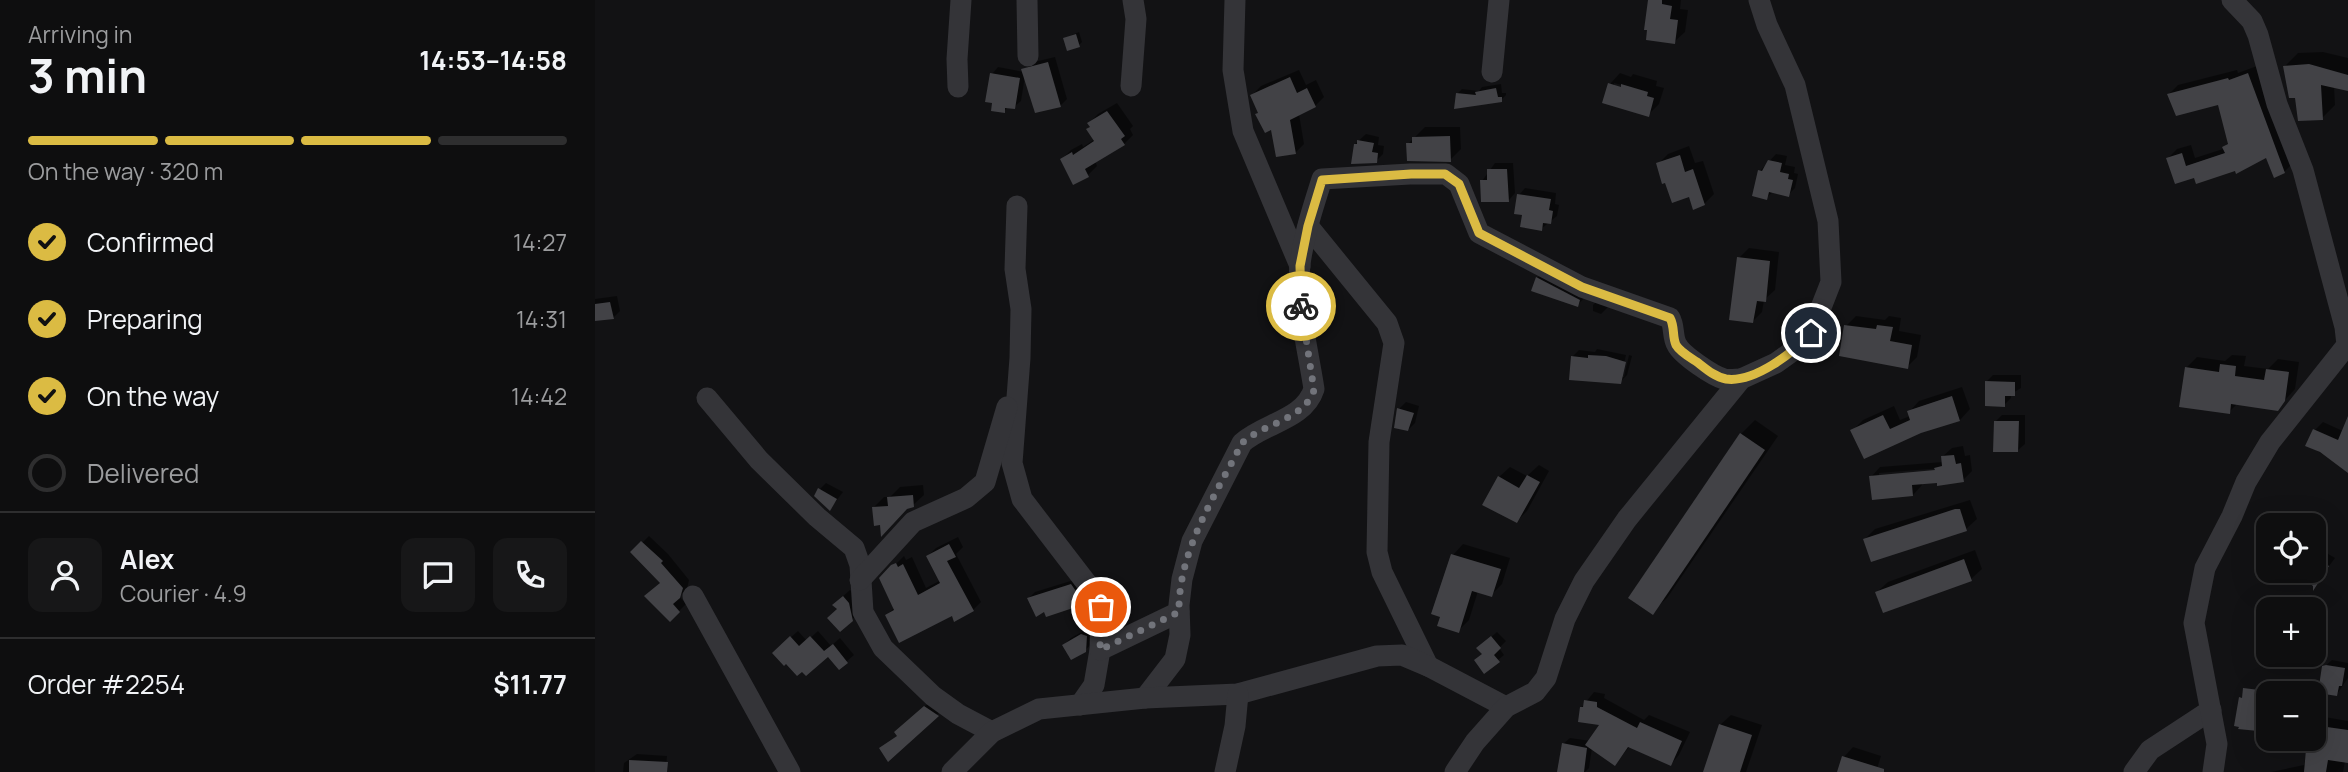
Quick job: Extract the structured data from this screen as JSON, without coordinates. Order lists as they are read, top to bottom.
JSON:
{
  "page": {
    "heading": ["3 min", "Arriving in", "14:53–14:58"],
    "panel": [
      "Alex",
      "Courier · 4.9",
      "Order #2254",
      "$11.77"
    ],
    "bar": "On the way · 320 m",
    "list": [
      ["Confirmed", "14:27"],
      ["Preparing", "14:31"],
      ["On the way", "14:42"],
      "Delivered"
    ],
    "map_buttons": ["+", "−"]
  }
}
